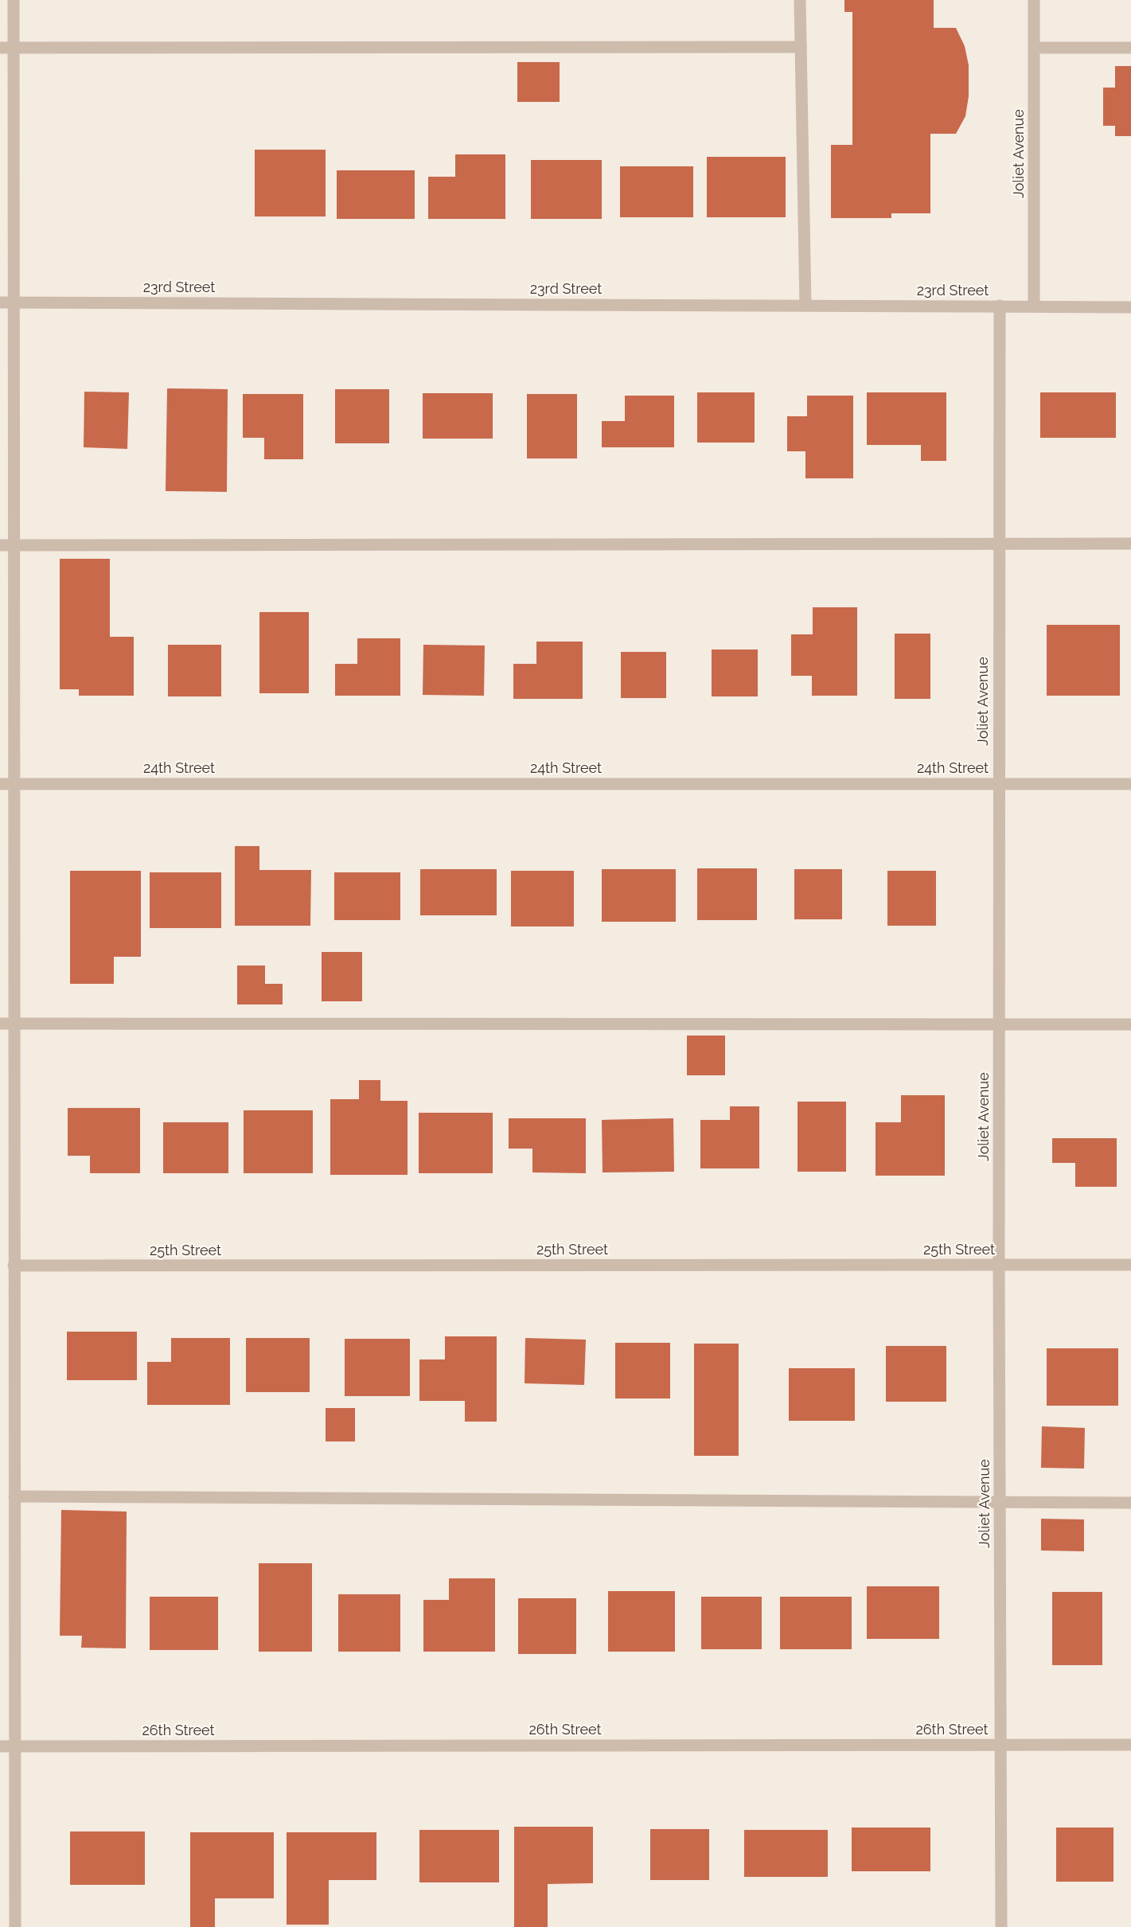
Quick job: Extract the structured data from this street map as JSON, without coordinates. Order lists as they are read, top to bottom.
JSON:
{
  "streets": {
    "street": [
      "Joliet Avenue",
      "23rd Street",
      "24th Street",
      "25th Street",
      "26th Street"
    ]
  },
  "crossings": [
    ["Joliet Avenue", "23rd Street"],
    ["Joliet Avenue", "24th Street"],
    ["Joliet Avenue", "25th Street"],
    ["Joliet Avenue", "26th Street"]
  ]
}
